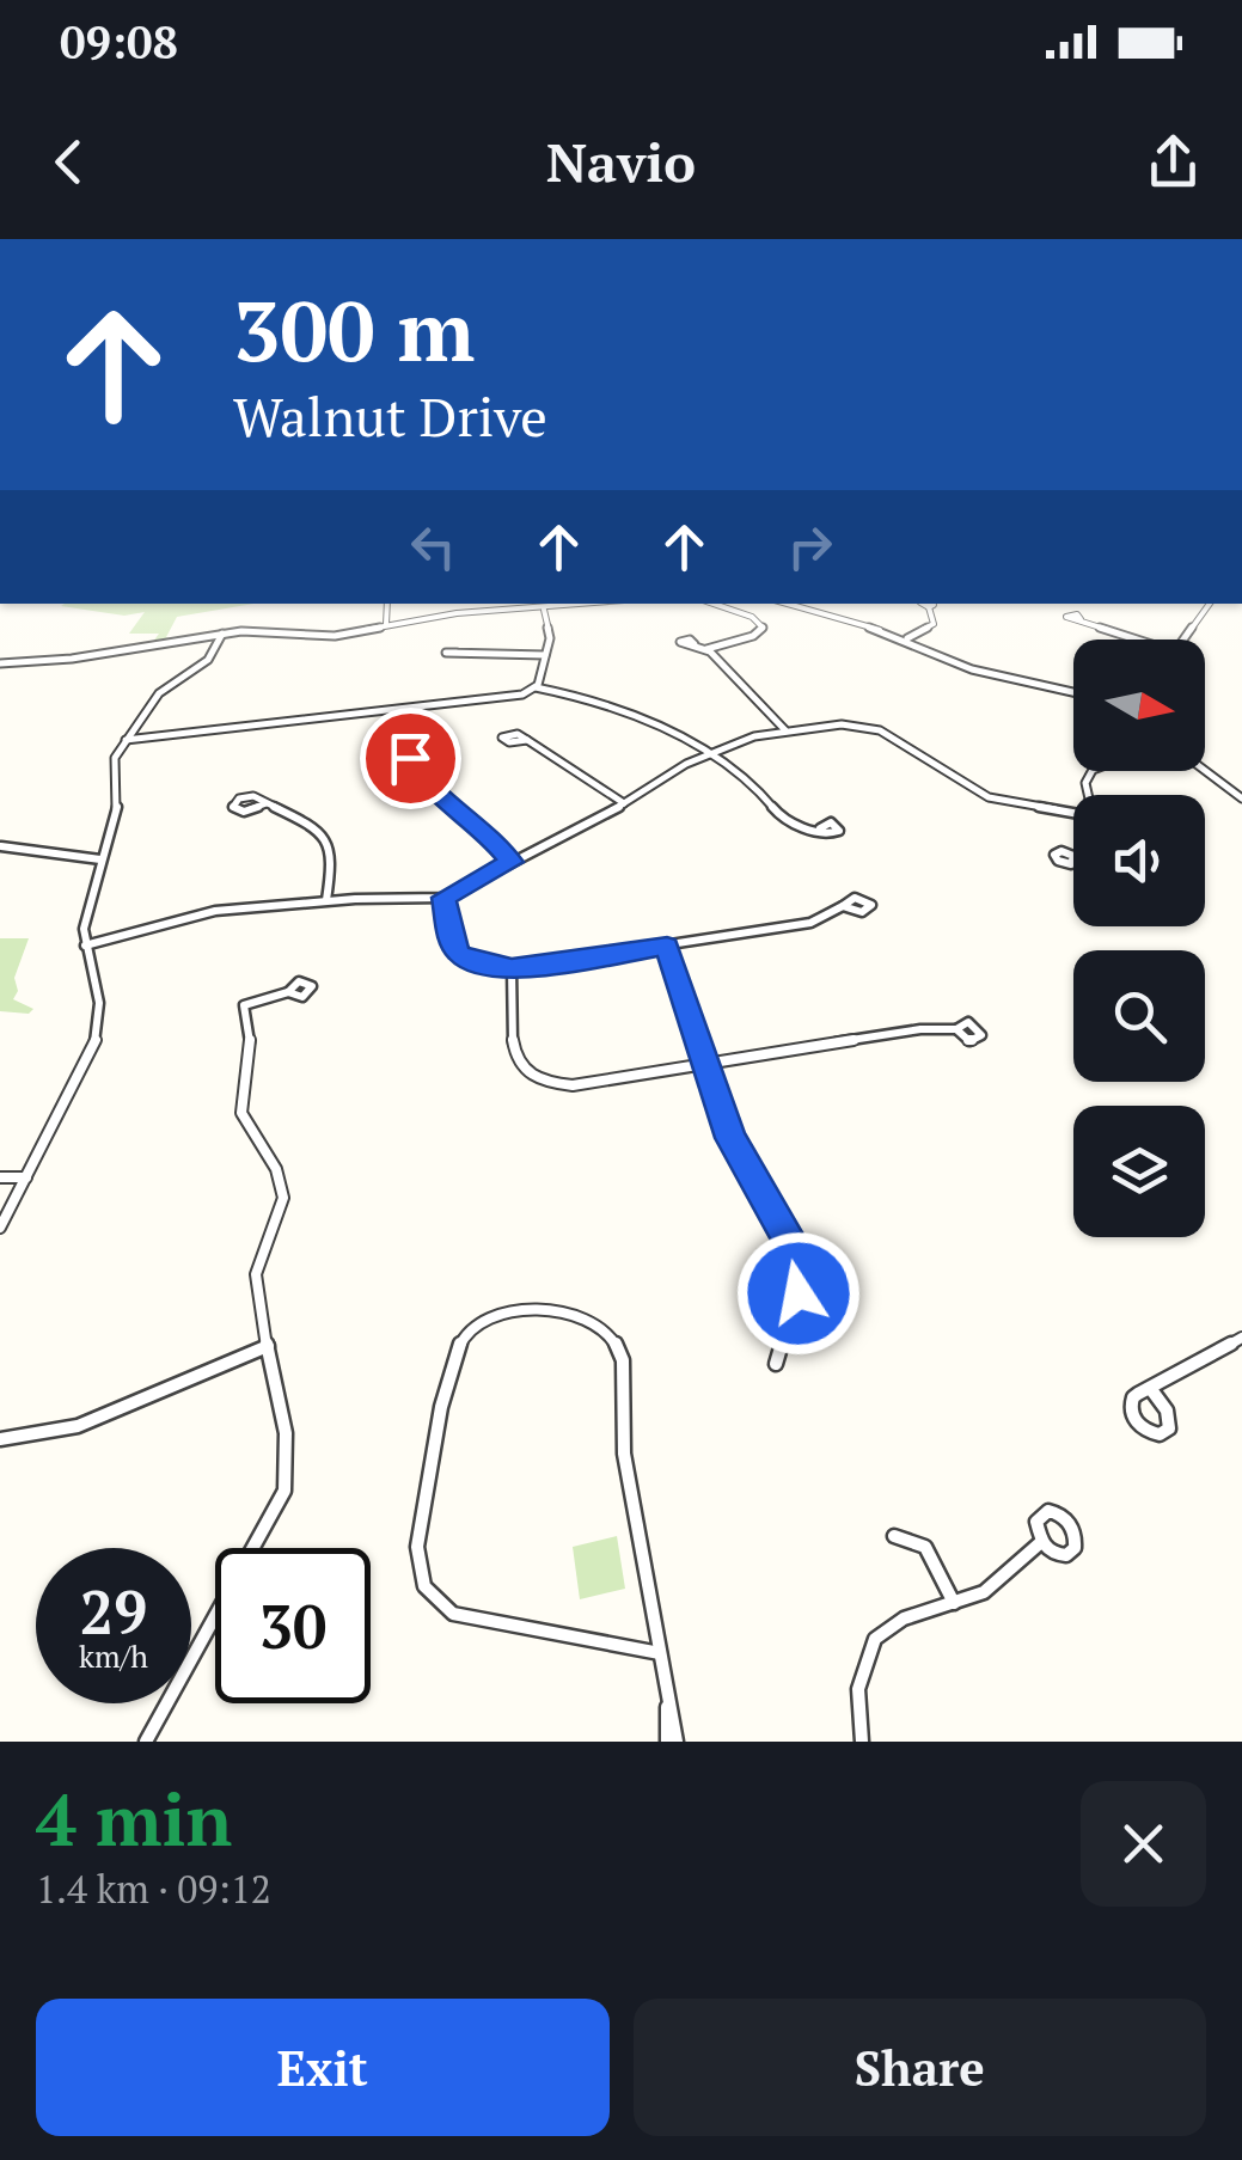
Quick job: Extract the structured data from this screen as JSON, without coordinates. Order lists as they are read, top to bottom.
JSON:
{
  "north": "right",
  "page": {
    "status": "09:08",
    "header": "Navio",
    "turn": ["300 m", "Walnut Drive"],
    "speed": "29 km/h",
    "limit": "30",
    "heading": ["4 min", "1.4 km · 09:12"],
    "buttons": ["Exit", "Share"]
  }
}
